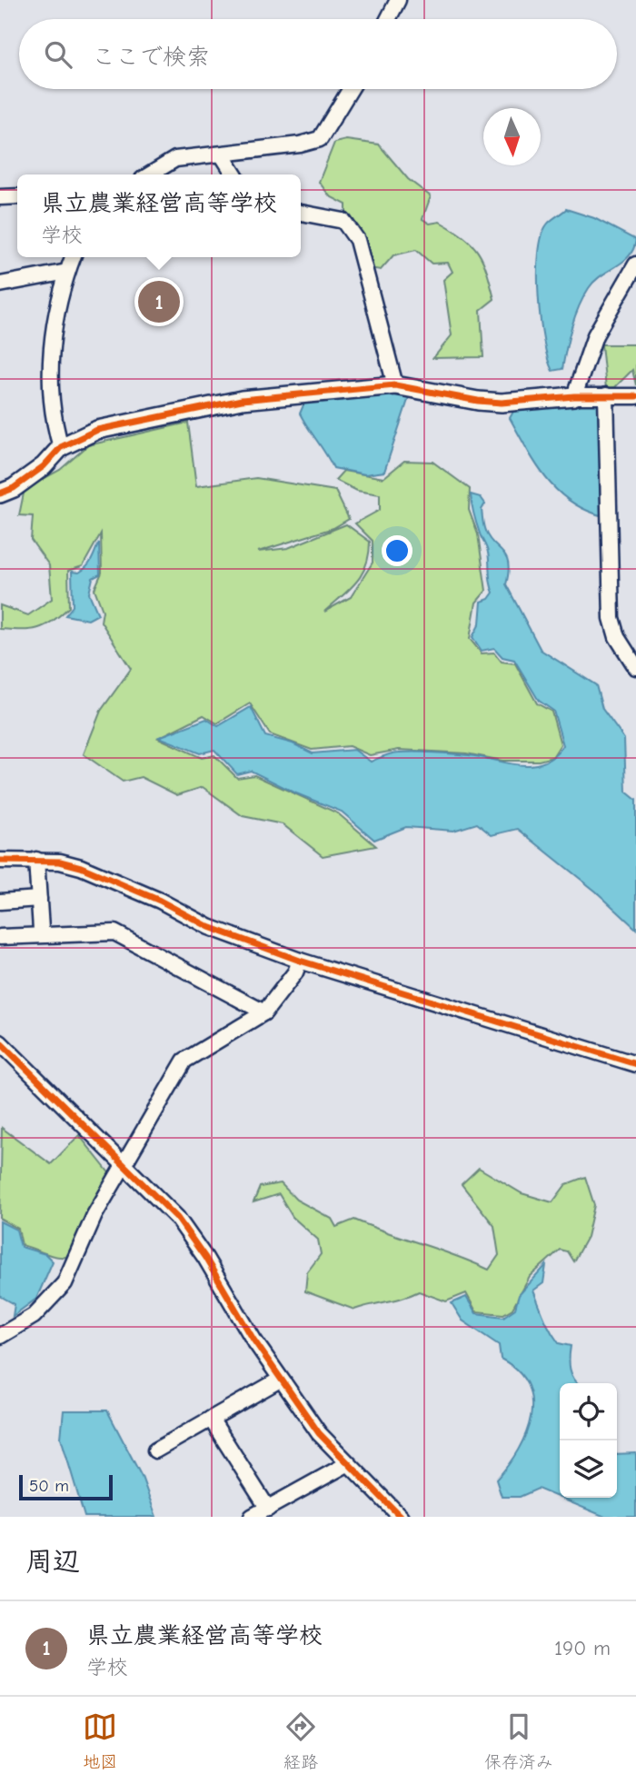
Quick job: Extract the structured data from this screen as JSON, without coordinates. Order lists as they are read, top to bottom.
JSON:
{
  "scale_bar": "50 m",
  "north": "bottom",
  "page": {
    "search": "ここで検索",
    "popup": ["県立農業経営高等学校", "学校"],
    "pins": "1",
    "scale": "50 m",
    "heading": "周辺",
    "list": [
      {
        "mark": "1",
        "name": "県立農業経営高等学校",
        "note": "学校",
        "value": "190 m"
      }
    ],
    "nav": ["地図", "経路", "保存済み"]
  }
}
